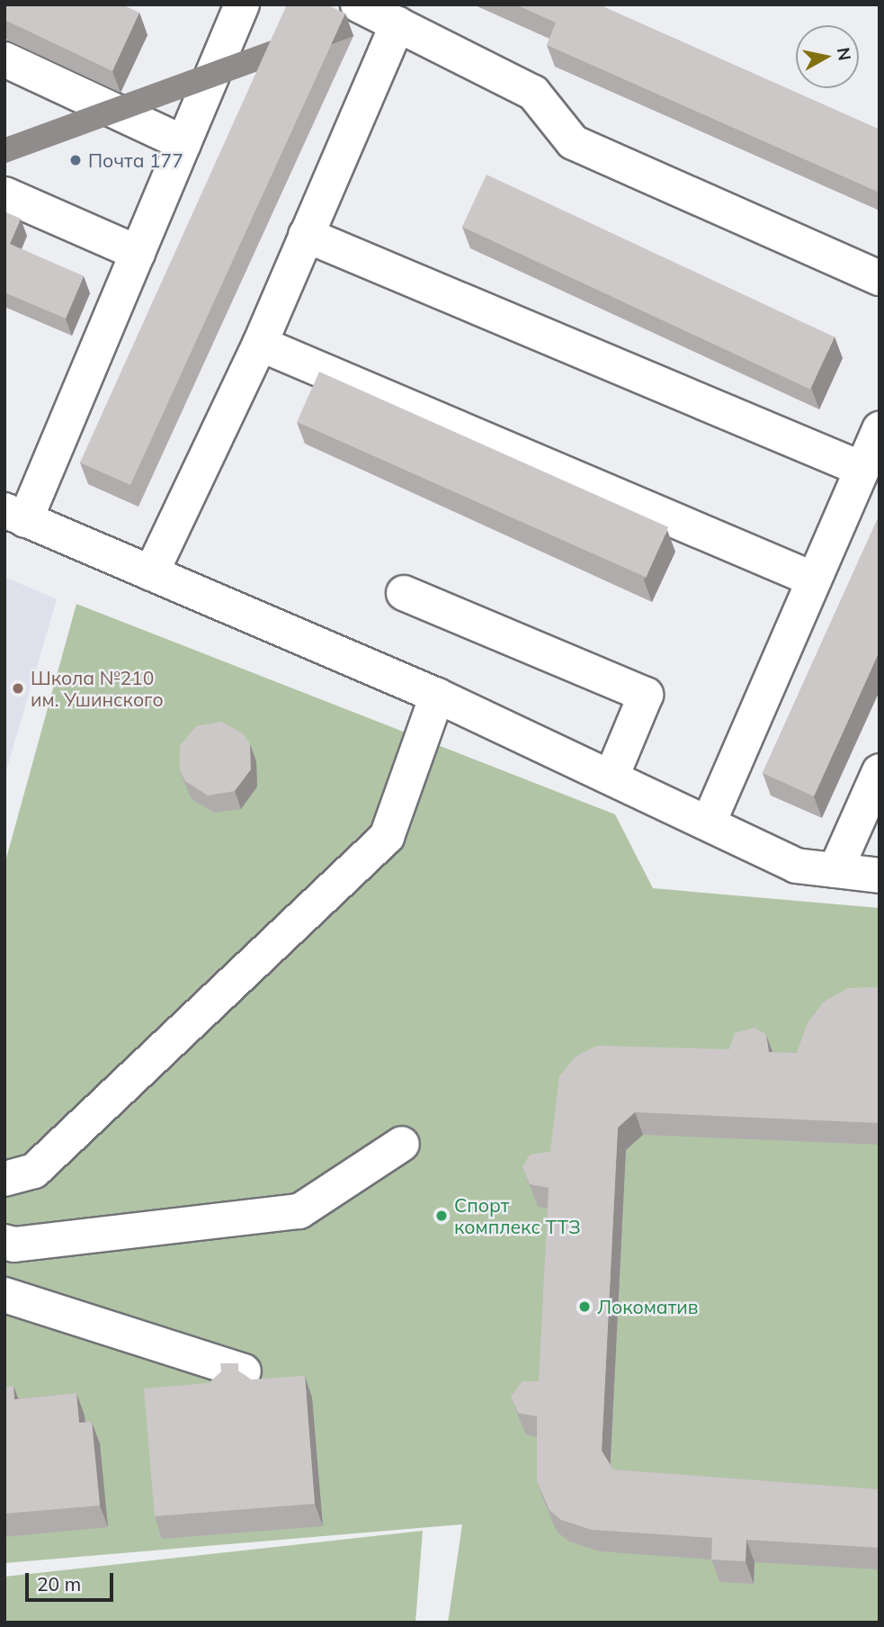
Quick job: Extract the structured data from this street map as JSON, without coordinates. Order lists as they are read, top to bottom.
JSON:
{
  "places": [
    "Почта 177",
    "Школа №210 им. Ушинского",
    "Спорт комплекс ТТЗ",
    "Локоматив"
  ],
  "scale_bar": "20 m",
  "north": "right"
}
